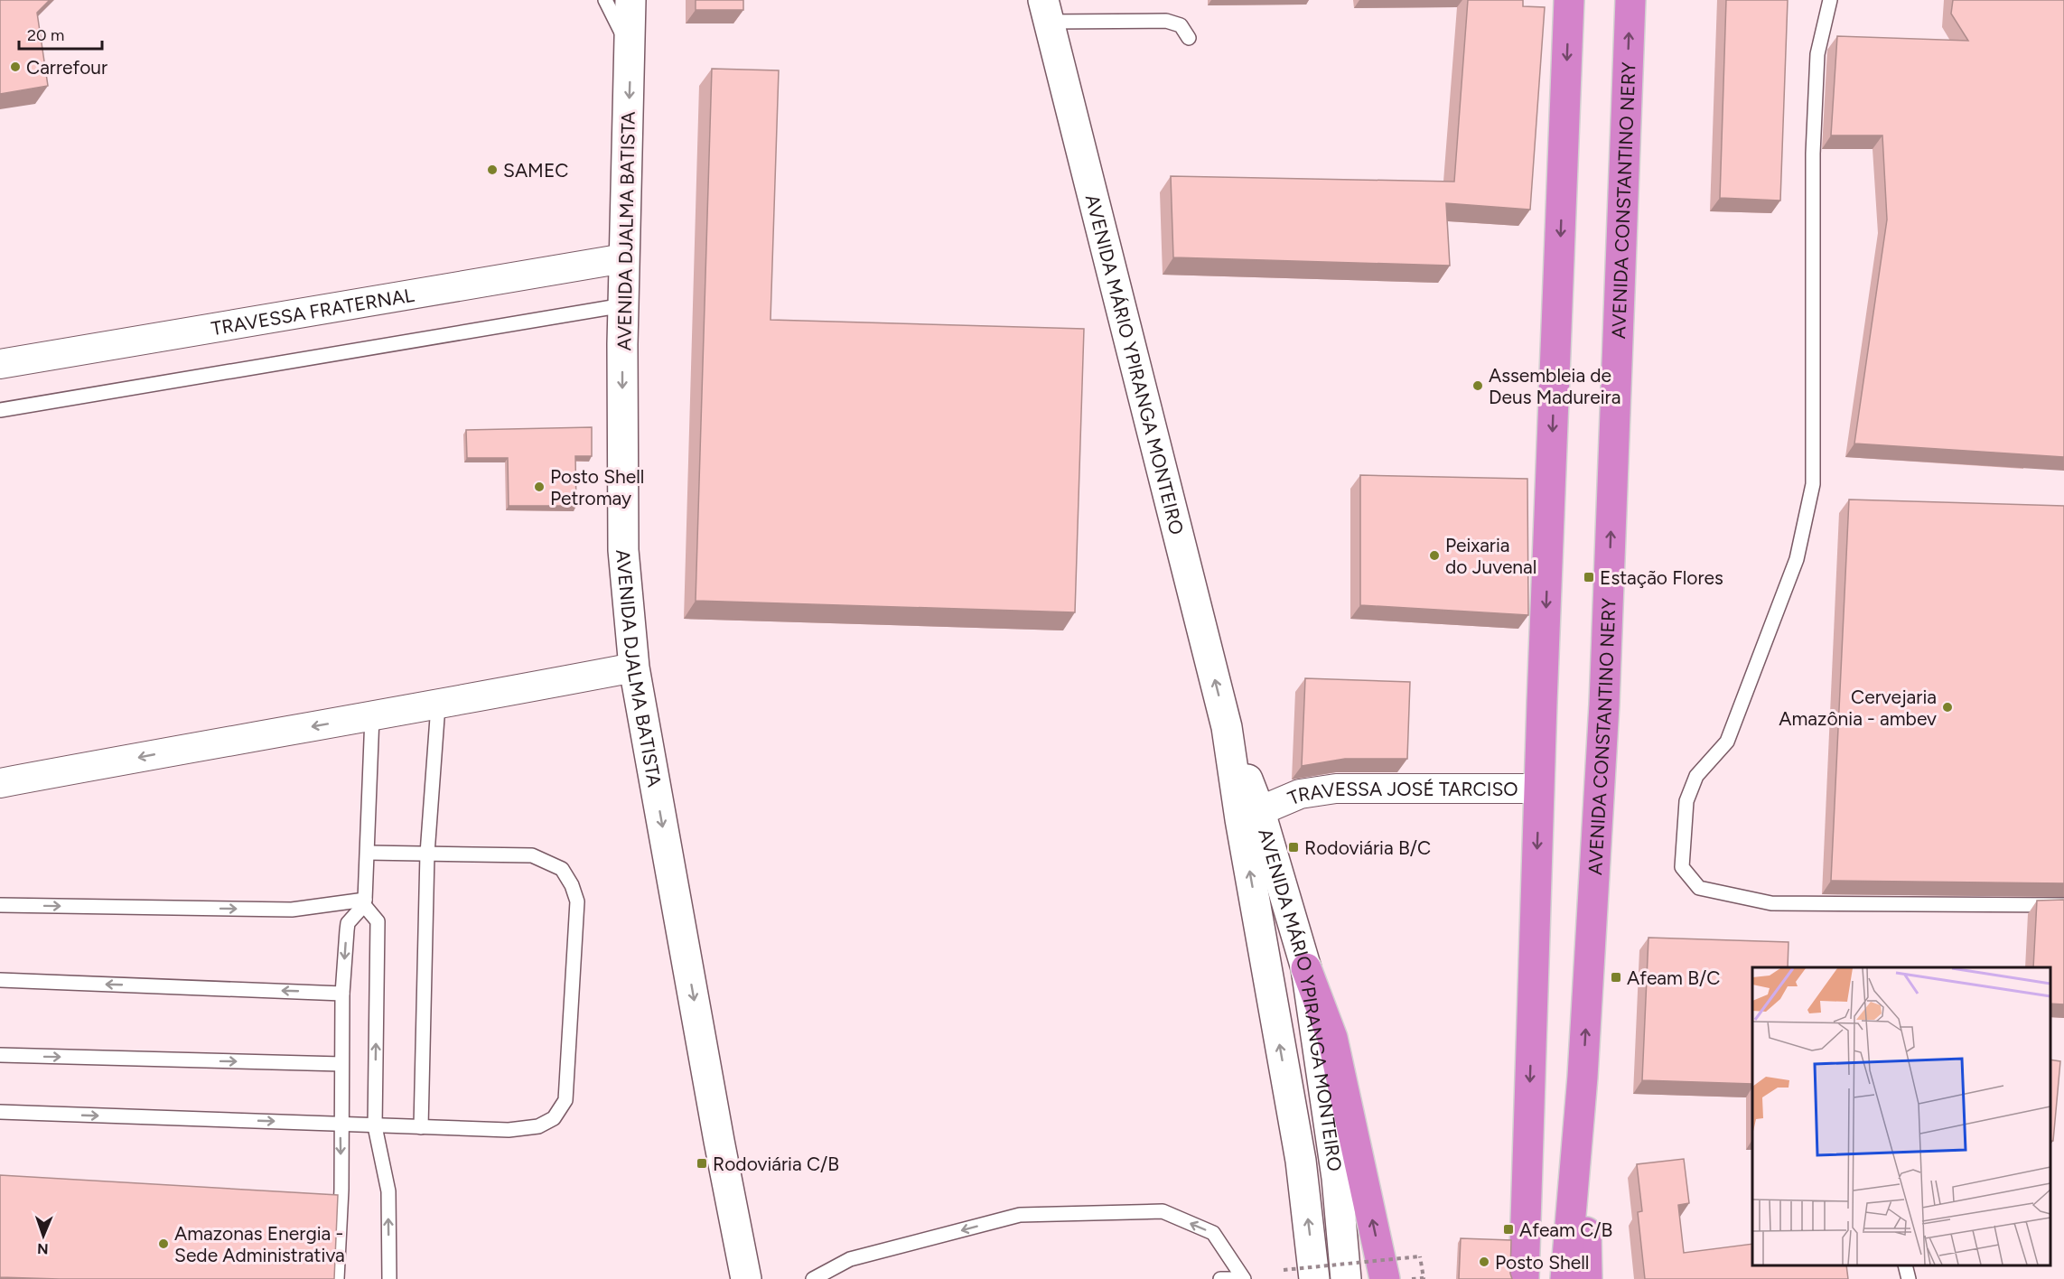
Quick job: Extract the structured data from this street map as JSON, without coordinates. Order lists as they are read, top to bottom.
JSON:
{
  "streets": {
    "highway": ["AVENIDA CONSTANTINO NERY"],
    "main road": ["AVENIDA DJALMA BATISTA", "AVENIDA MÁRIO YPIRANGA MONTEIRO"],
    "street": ["TRAVESSA FRATERNAL", "TRAVESSA JOSÉ TARCISO"]
  },
  "crossings": [
    ["AVENIDA DJALMA BATISTA", "TRAVESSA FRATERNAL"],
    ["AVENIDA MÁRIO YPIRANGA MONTEIRO", "TRAVESSA JOSÉ TARCISO"]
  ],
  "one_way": ["AVENIDA DJALMA BATISTA"],
  "places": {
    "other": [
      "Carrefour",
      "SAMEC",
      "Assembleia de Deus Madureira",
      "Posto Shell Petromay",
      "Peixaria do Juvenal",
      "Cervejaria Amazônia - ambev",
      "Amazonas Energia - Sede Administrativa",
      "Posto Shell"
    ],
    "transit": [
      "Estação Flores",
      "Rodoviária B/C",
      "Afeam B/C",
      "Rodoviária C/B",
      "Afeam C/B"
    ]
  },
  "scale_bar": "20 m",
  "north": "bottom"
}
